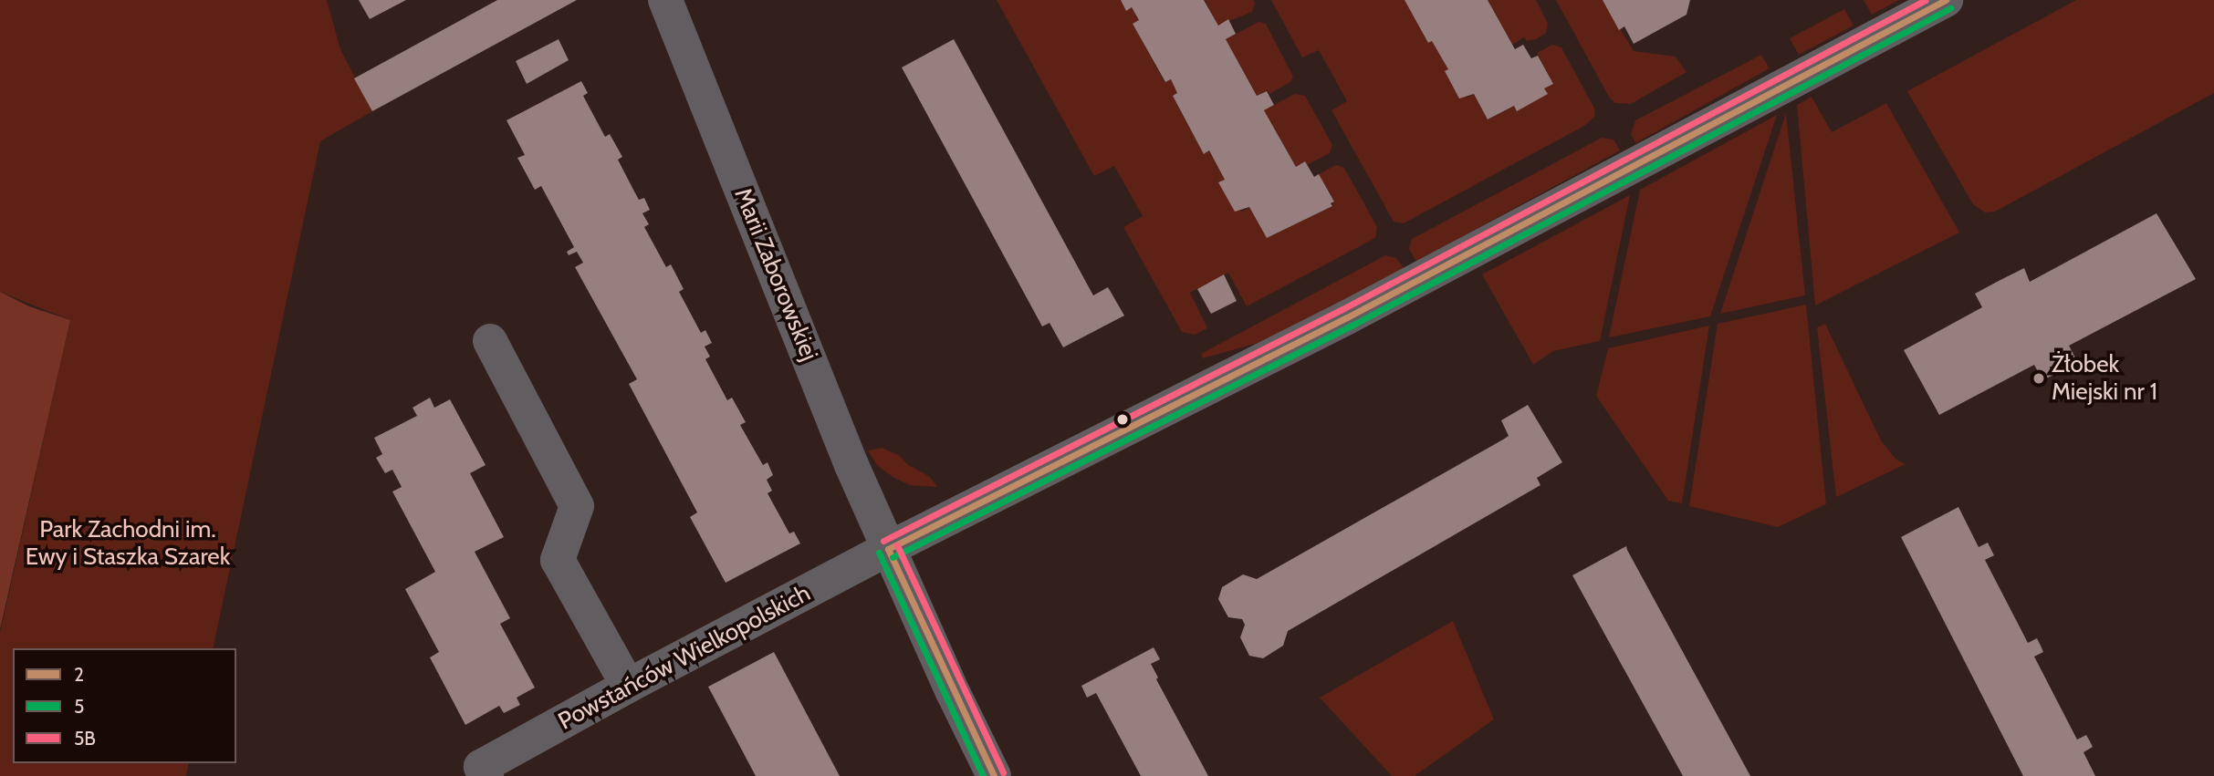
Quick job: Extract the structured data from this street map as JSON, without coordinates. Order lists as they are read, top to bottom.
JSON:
{
  "streets": {
    "street": ["Marii Zaborowskiej", "Powstańców Wielkopolskich"]
  },
  "crossings": [
    ["Marii Zaborowskiej", "Powstańców Wielkopolskich"]
  ],
  "parks": ["Park Zachodni im. Ewy i Staszka Szarek"],
  "places": ["Żłobek Miejski nr 1"],
  "lines": ["transit line 2", "transit line 5B", "transit line 5"],
  "legend": ["2", "5", "5B"]
}
